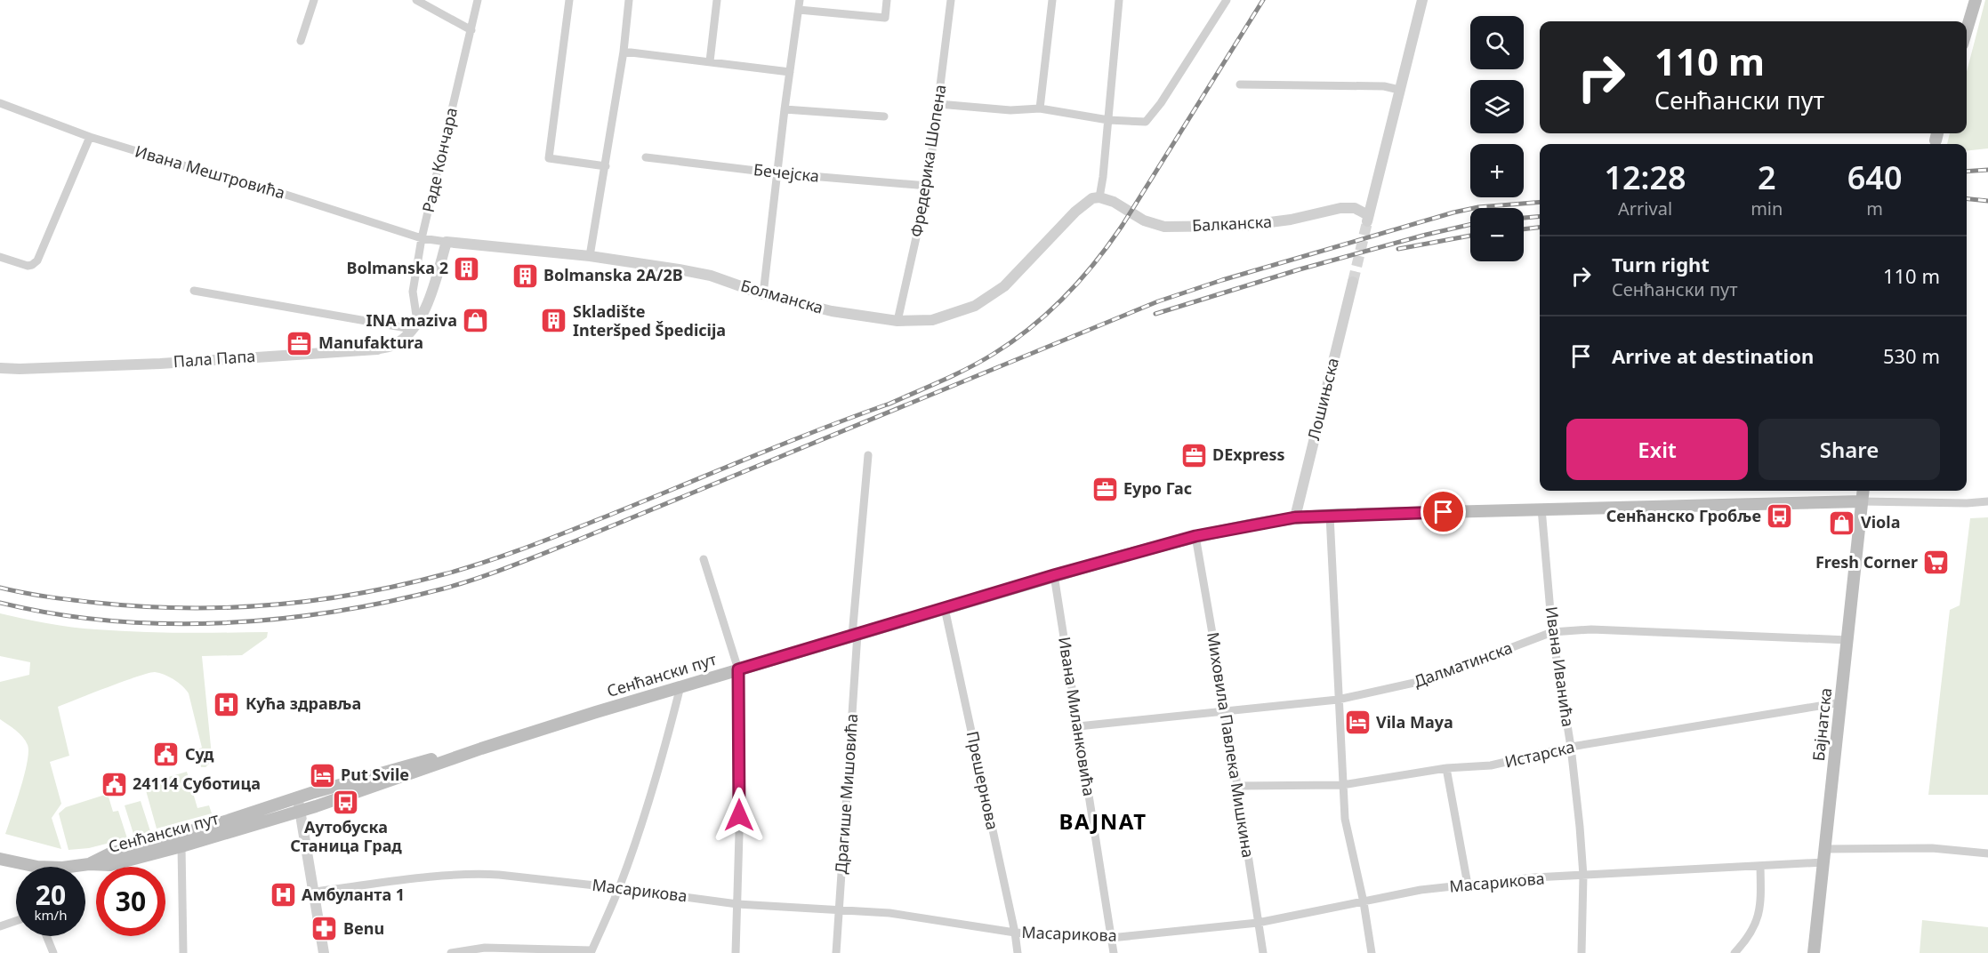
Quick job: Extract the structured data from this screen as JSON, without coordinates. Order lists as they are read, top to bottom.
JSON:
{
  "streets": {
    "main road": ["Сенћански пут", "Бајнатска"],
    "street": [
      "Раде Кончара",
      "Фредерика Шопена",
      "Ивана Мештровића",
      "Бечејска",
      "Балканска",
      "Болманска",
      "Пала Папа",
      "Лошињска",
      "Далматинска",
      "Ивана Иванића",
      "Ивана Миланковића",
      "Миховила Павлека Мишкина",
      "Истарска",
      "Прешернова",
      "Драгише Мишовића",
      "Масарикова"
    ]
  },
  "crossings": [
    ["Раде Кончара", "Ивана Мештровића"],
    ["Раде Кончара", "Болманска"],
    ["Раде Кончара", "Пала Папа"],
    ["Фредерика Шопена", "Бечејска"],
    ["Фредерика Шопена", "Болманска"],
    ["Ивана Мештровића", "Болманска"],
    ["Балканска", "Болманска"],
    ["Лошињска", "Сенћански пут"],
    ["Далматинска", "Ивана Иванића"],
    ["Далматинска", "Ивана Миланковића"],
    ["Далматинска", "Бајнатска"],
    ["Далматинска", "Миховила Павлека Мишкина"],
    ["Ивана Иванића", "Сенћански пут"],
    ["Ивана Иванића", "Истарска"],
    ["Ивана Иванића", "Масарикова"],
    ["Сенћански пут", "Ивана Миланковића"],
    ["Сенћански пут", "Бајнатска"],
    ["Сенћански пут", "Миховила Павлека Мишкина"],
    ["Сенћански пут", "Прешернова"],
    ["Сенћански пут", "Драгише Мишовића"],
    ["Ивана Миланковића", "Масарикова"],
    ["Бајнатска", "Истарска"],
    ["Бајнатска", "Масарикова"],
    ["Миховила Павлека Мишкина", "Истарска"],
    ["Миховила Павлека Мишкина", "Масарикова"],
    ["Прешернова", "Масарикова"],
    ["Драгише Мишовића", "Масарикова"]
  ],
  "districts": ["BAJNAT"],
  "places": {
    "building": ["Bolmanska 2", "Bolmanska 2A/2B", "Skladište Interšped Špedicija"],
    "shop": ["INA maziva", "Viola"],
    "office": ["Manufaktura", "DExpress", "Еуро Гас"],
    "bus stop": ["Сенћанско Гробље", "Аутобуска Станица Град"],
    "supermarket": ["Fresh Corner"],
    "hospital": ["Кућа здравља", "Амбуланта 1"],
    "hotel": ["Vila Maya", "Put Svile"],
    "public building": ["Суд", "24114 Суботица"],
    "pharmacy": ["Benu"]
  },
  "page": {
    "map_buttons": ["+", "−"],
    "turn": ["110 m", "Сенћански пут"],
    "eta": [
      "12:28",
      "Arrival",
      "2",
      "min",
      "640",
      "m"
    ],
    "list": [
      {
        "name": "Turn right",
        "note": "Сенћански пут",
        "value": "110 m"
      },
      {
        "name": "Arrive at destination",
        "value": "530 m"
      }
    ],
    "buttons": ["Exit", "Share"],
    "speed": "20 km/h",
    "limit": "30"
  }
}
